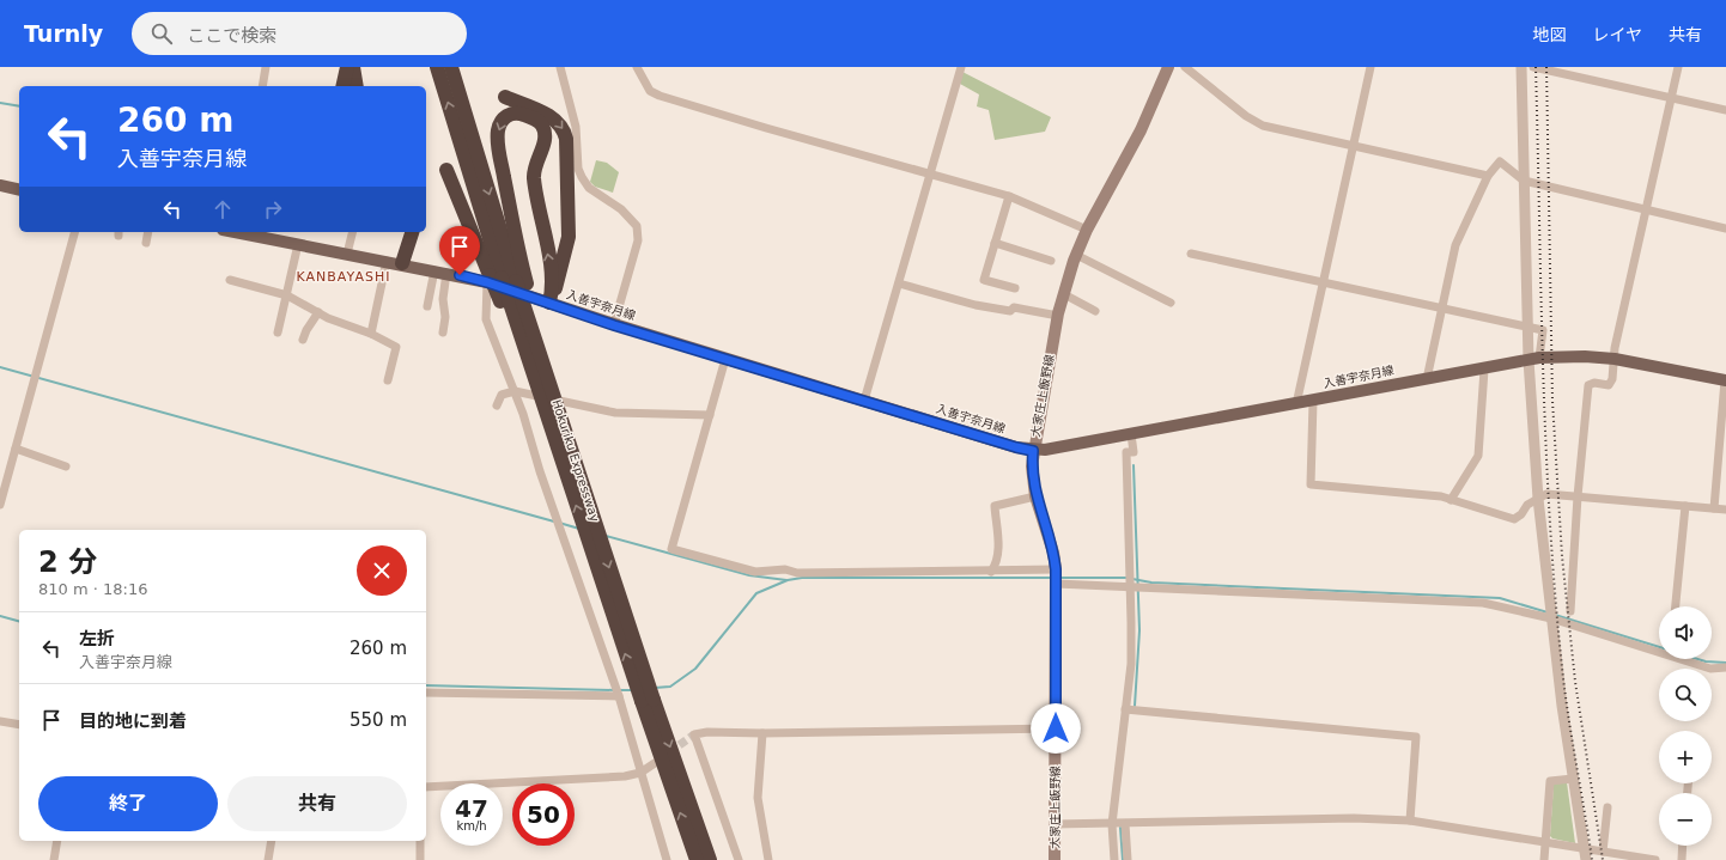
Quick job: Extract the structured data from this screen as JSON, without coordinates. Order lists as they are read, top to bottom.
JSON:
{
  "streets": {
    "highway": ["Hokuriku Expressway"],
    "main road": ["入善宇奈月線", "大家庄上飯野線"]
  },
  "crossings": [
    ["入善宇奈月線", "大家庄上飯野線"],
    ["入善宇奈月線", "Hokuriku Expressway"]
  ],
  "districts": ["KANBAYASHI"],
  "page": {
    "header": "Turnly",
    "search": "ここで検索",
    "nav": ["地図", "レイヤ", "共有"],
    "turn": ["260 m", "入善宇奈月線"],
    "heading": ["2 分", "810 m · 18:16"],
    "map_buttons": ["+", "−"],
    "list": [
      {
        "name": "左折",
        "note": "入善宇奈月線",
        "value": "260 m"
      },
      {
        "name": "目的地に到着",
        "value": "550 m"
      }
    ],
    "buttons": ["終了", "共有"],
    "speed": "47 km/h",
    "limit": "50"
  }
}
